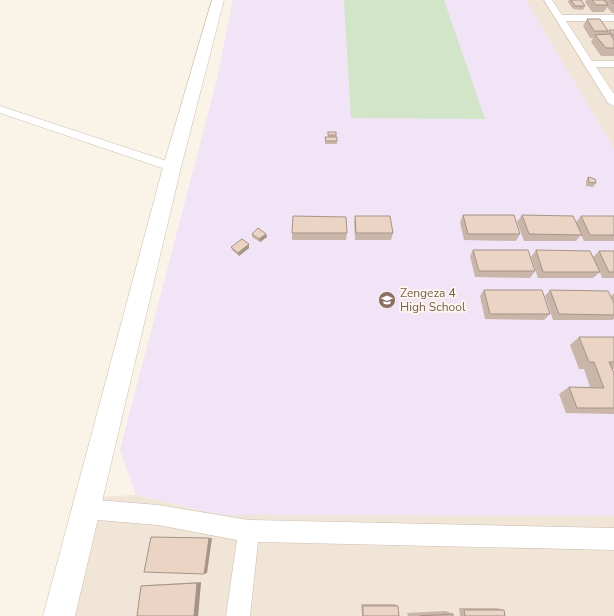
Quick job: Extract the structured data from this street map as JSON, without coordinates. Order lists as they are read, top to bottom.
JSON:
{
  "places": {
    "school or university": ["Zengeza 4 High School"]
  }
}
